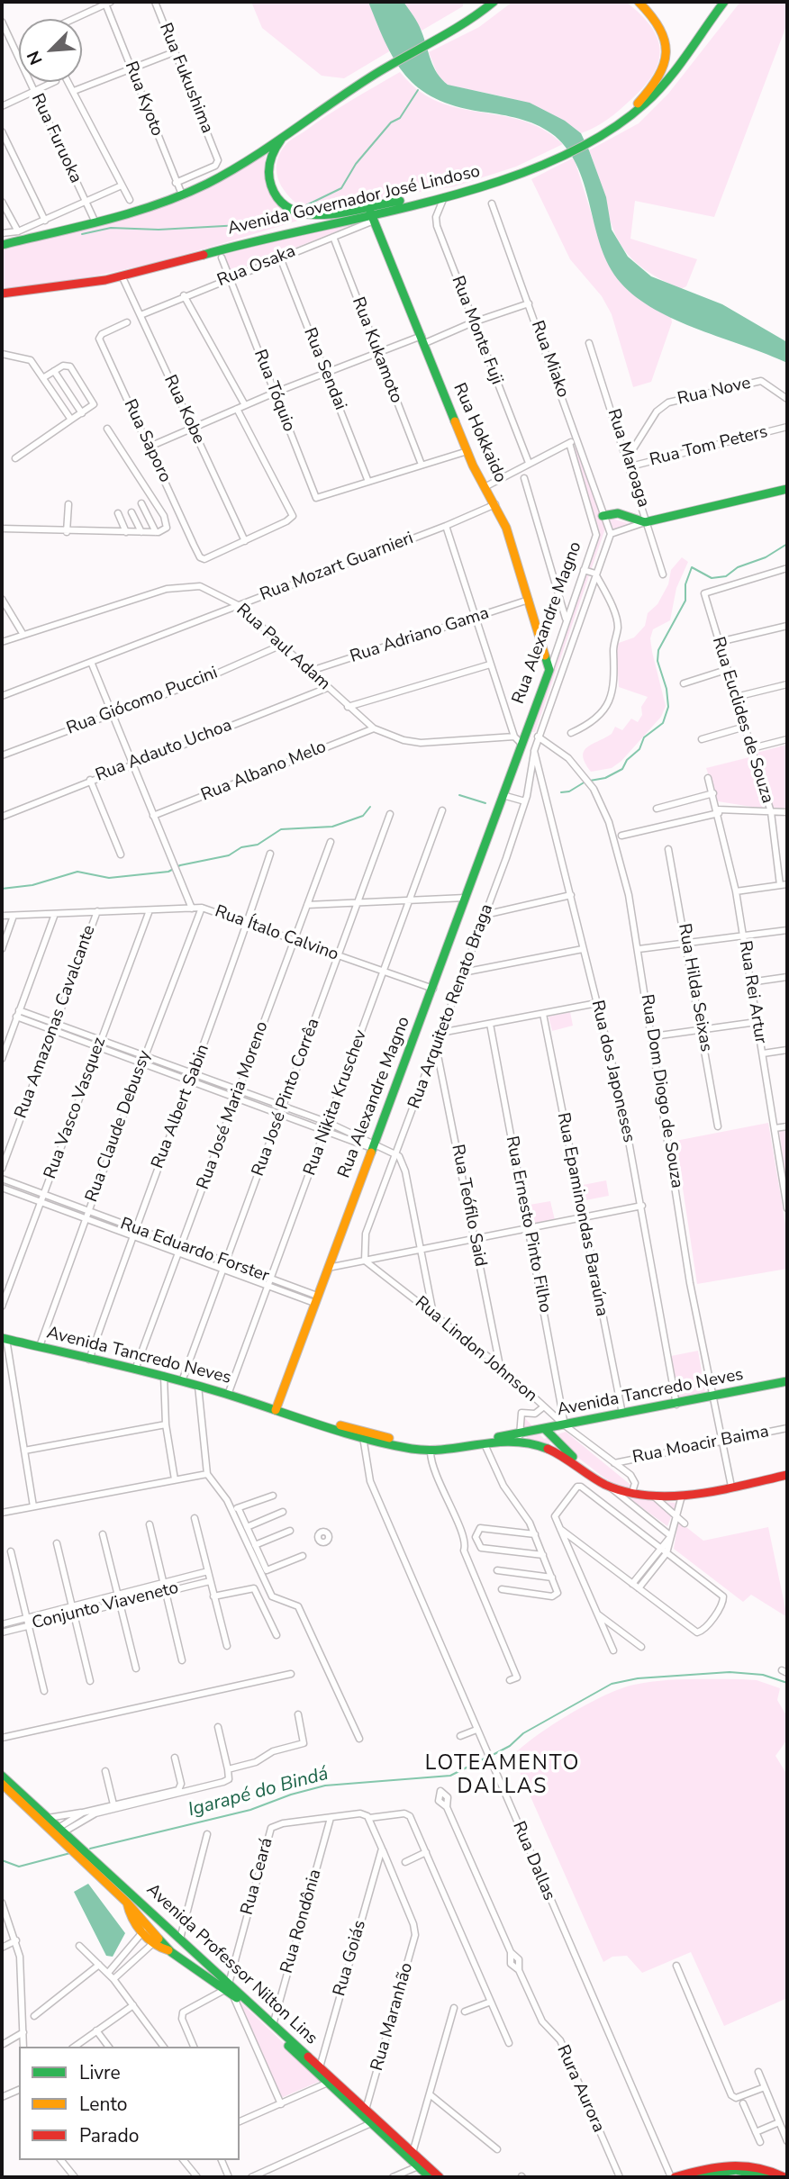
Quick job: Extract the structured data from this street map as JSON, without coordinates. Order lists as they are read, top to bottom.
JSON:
{
  "streets": {
    "main road": [
      "Avenida Governador José Lindoso",
      "Rua Hokkaido",
      "Rua Alexandre Magno",
      "Avenida Tancredo Neves",
      "Avenida Professor Nilton Lins"
    ],
    "street": [
      "Rua Fukushima",
      "Rua Kyoto",
      "Rua Furuoka",
      "Rua Osaka",
      "Rua Monte Fuji",
      "Rua Kukamoto",
      "Rua Miako",
      "Rua Sendai",
      "Rua Tóquio",
      "Rua Nove",
      "Rua Kobe",
      "Rua Saporo",
      "Rua Tom Peters",
      "Rua Maroaga",
      "Rua Mozart Guarnieri",
      "Rua Adriano Gama",
      "Rua Paul Adam",
      "Rua Giócomo Puccini",
      "Rua Euclides de Souza",
      "Rua Adauto Uchoa",
      "Rua Albano Melo",
      "Rua Ítalo Calvino",
      "Rua Hilda Seixas",
      "Rua Rei Artur",
      "Rua Arquiteto Renato Braga",
      "Rua Amazonas Cavalcante",
      "Rua dos Japoneses",
      "Rua Dom Diogo de Souza",
      "Rua José Pinto Corrêa",
      "Rua Nikita Kruschev",
      "Rua José Maria Moreno",
      "Rua Albert Sabin",
      "Rua Vasco Vasquez",
      "Rua Claude Debussy",
      "Rua Teófilo Said",
      "Rua Epaminondas Baraúna",
      "Rua Ernesto Pinto Filho",
      "Rua Eduardo Forster",
      "Rua Lindon Johnson",
      "Rua Moacir Baima",
      "Conjunto Viaveneto",
      "Rua Dallas",
      "Rua Ceará",
      "Rua Rondônia",
      "Rua Goiás",
      "Rua Maranhão",
      "Rura Aurora"
    ]
  },
  "crossings": [
    ["Rua Fukushima", "Rua Kyoto"],
    ["Avenida Governador José Lindoso", "Rua Monte Fuji"],
    ["Avenida Governador José Lindoso", "Rua Kobe"],
    ["Avenida Governador José Lindoso", "Rua Hokkaido"],
    ["Rua Osaka", "Rua Kukamoto"],
    ["Rua Osaka", "Rua Sendai"],
    ["Rua Osaka", "Rua Tóquio"],
    ["Rua Osaka", "Rua Kobe"],
    ["Rua Osaka", "Rua Hokkaido"],
    ["Rua Sendai", "Rua Tóquio"],
    ["Rua Nove", "Rua Maroaga"],
    ["Rua Kobe", "Rua Saporo"],
    ["Rua Hokkaido", "Rua Mozart Guarnieri"],
    ["Rua Hokkaido", "Rua Alexandre Magno"],
    ["Rua Hokkaido", "Rua Adriano Gama"],
    ["Rua Tom Peters", "Rua Maroaga"],
    ["Rua Mozart Guarnieri", "Rua Paul Adam"],
    ["Rua Alexandre Magno", "Rua Ítalo Calvino"],
    ["Rua Alexandre Magno", "Rua Eduardo Forster"],
    ["Rua Alexandre Magno", "Avenida Tancredo Neves"],
    ["Rua Adriano Gama", "Rua Paul Adam"],
    ["Rua Paul Adam", "Rua Giócomo Puccini"],
    ["Rua Paul Adam", "Rua Adauto Uchoa"],
    ["Rua Paul Adam", "Rua Albano Melo"],
    ["Rua Ítalo Calvino", "Rua Amazonas Cavalcante"],
    ["Rua Ítalo Calvino", "Rua José Pinto Corrêa"],
    ["Rua Ítalo Calvino", "Rua Nikita Kruschev"],
    ["Rua Ítalo Calvino", "Rua José Maria Moreno"],
    ["Rua Ítalo Calvino", "Rua Albert Sabin"],
    ["Rua Ítalo Calvino", "Rua Vasco Vasquez"],
    ["Rua Ítalo Calvino", "Rua Claude Debussy"],
    ["Rua Arquiteto Renato Braga", "Rua dos Japoneses"],
    ["Rua Arquiteto Renato Braga", "Rua Teófilo Said"],
    ["Rua Arquiteto Renato Braga", "Rua Lindon Johnson"],
    ["Rua dos Japoneses", "Avenida Tancredo Neves"],
    ["Rua Dom Diogo de Souza", "Avenida Tancredo Neves"],
    ["Rua Dom Diogo de Souza", "Rua Moacir Baima"],
    ["Rua José Pinto Corrêa", "Rua Eduardo Forster"],
    ["Rua José Pinto Corrêa", "Avenida Tancredo Neves"],
    ["Rua Nikita Kruschev", "Rua Eduardo Forster"],
    ["Rua Nikita Kruschev", "Avenida Tancredo Neves"],
    ["Rua José Maria Moreno", "Rua Eduardo Forster"],
    ["Rua José Maria Moreno", "Avenida Tancredo Neves"],
    ["Rua Albert Sabin", "Rua Eduardo Forster"],
    ["Rua Albert Sabin", "Avenida Tancredo Neves"],
    ["Rua Vasco Vasquez", "Rua Eduardo Forster"],
    ["Rua Claude Debussy", "Rua Eduardo Forster"],
    ["Rua Claude Debussy", "Avenida Tancredo Neves"],
    ["Rua Teófilo Said", "Rua Lindon Johnson"],
    ["Rua Epaminondas Baraúna", "Avenida Tancredo Neves"],
    ["Rua Ernesto Pinto Filho", "Rua Lindon Johnson"],
    ["Rua Ernesto Pinto Filho", "Avenida Tancredo Neves"],
    ["Rua Lindon Johnson", "Avenida Tancredo Neves"],
    ["Rua Lindon Johnson", "Rua Moacir Baima"],
    ["Avenida Tancredo Neves", "Rua Dallas"],
    ["Rua Ceará", "Rua Rondônia"],
    ["Rua Ceará", "Avenida Professor Nilton Lins"],
    ["Rua Rondônia", "Avenida Professor Nilton Lins"],
    ["Rua Goiás", "Avenida Professor Nilton Lins"],
    ["Rua Goiás", "Rua Maranhão"],
    ["Avenida Professor Nilton Lins", "Rua Maranhão"]
  ],
  "districts": ["LOTEAMENTO DALLAS"],
  "water": ["Igarapé do Bindá"],
  "legend": ["Livre", "Lento", "Parado"],
  "north": "bottom left"
}
